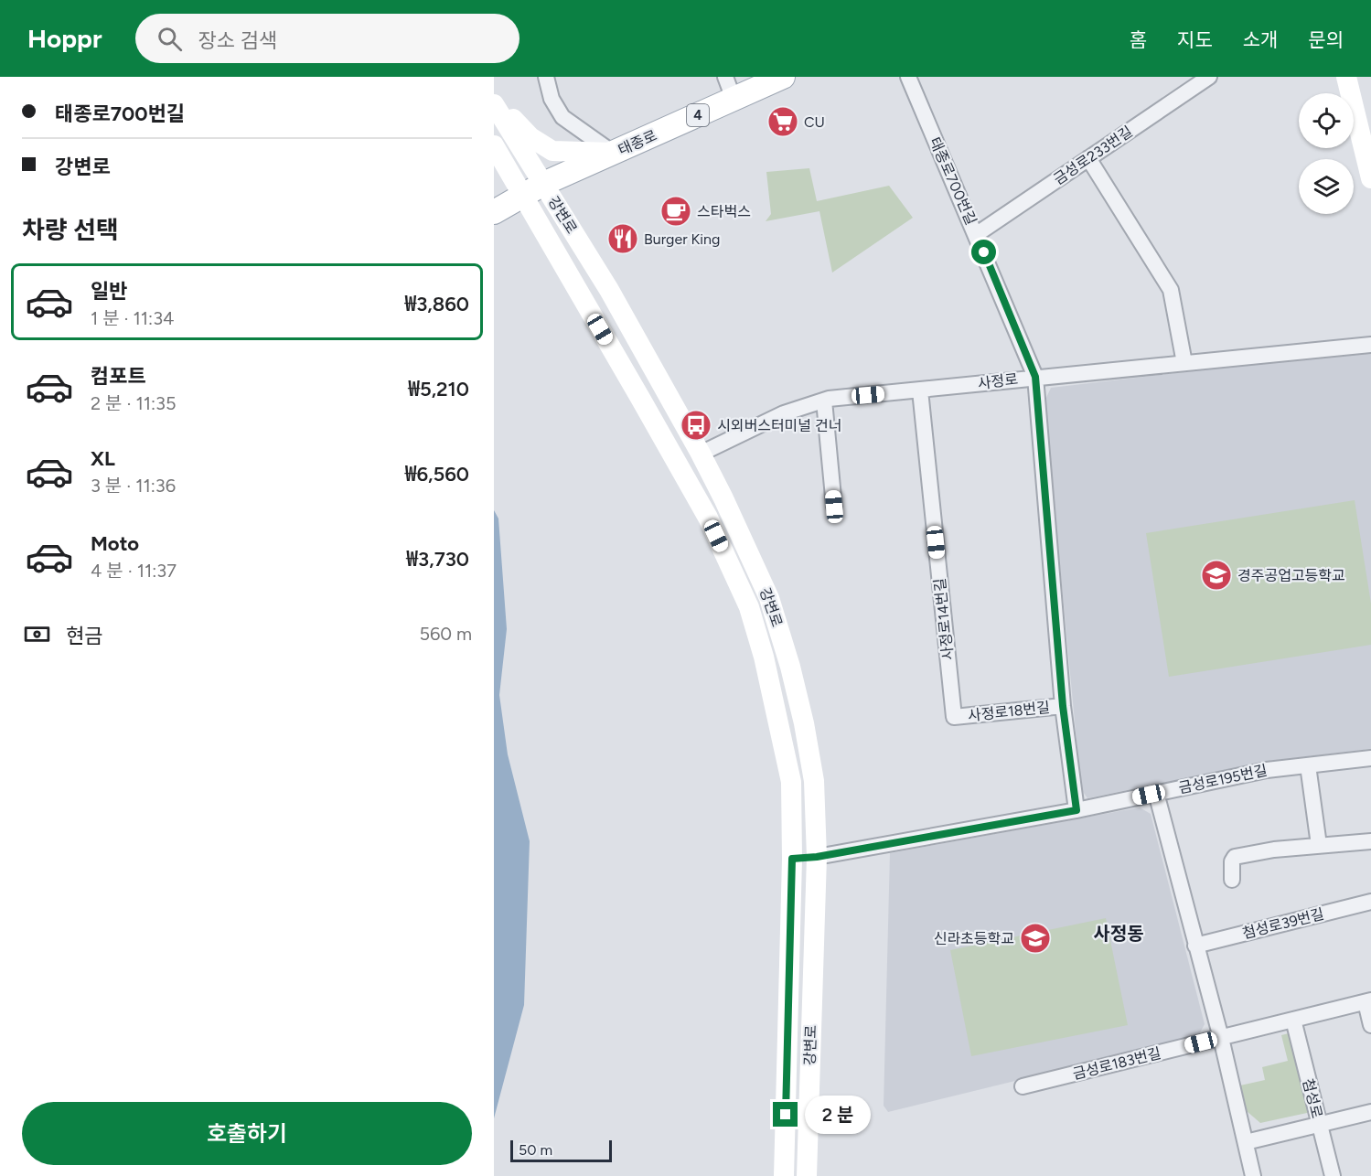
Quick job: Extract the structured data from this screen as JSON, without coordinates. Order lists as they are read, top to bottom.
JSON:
{
  "streets": {
    "main road": ["4", "태종로"],
    "street": [
      "금성로233번길",
      "태종로700번길",
      "강변로",
      "사정로",
      "사정로14번길",
      "사정로18번길",
      "금성로195번길",
      "첨성로39번길",
      "금성로183번길",
      "첨성로"
    ]
  },
  "crossings": [
    ["태종로", "강변로"],
    ["금성로233번길", "태종로700번길"],
    ["태종로700번길", "사정로"],
    ["태종로700번길", "사정로18번길"],
    ["강변로", "사정로"],
    ["강변로", "금성로195번길"],
    ["사정로", "사정로14번길"],
    ["사정로", "사정로18번길"],
    ["사정로14번길", "사정로18번길"],
    ["사정로18번길", "금성로195번길"],
    ["금성로183번길", "첨성로"]
  ],
  "districts": ["사정동"],
  "places": {
    "supermarket": ["CU"],
    "cafe": ["스타벅스"],
    "restaurant": ["Burger King"],
    "bus stop": ["시외버스터미널 건너"],
    "school or university": ["경주공업고등학교", "신라초등학교"]
  },
  "scale_bar": "50 m",
  "page": {
    "header": "Hoppr",
    "search": "장소 검색",
    "nav": [
      "홈",
      "지도",
      "소개",
      "문의"
    ],
    "banner": ["태종로700번길", "강변로"],
    "heading": "차량 선택",
    "list": [
      {
        "name": "일반",
        "note": "1 분 · 11:34",
        "value": "₩3,860"
      },
      {
        "name": "컴포트",
        "note": "2 분 · 11:35",
        "value": "₩5,210"
      },
      {
        "name": "XL",
        "note": "3 분 · 11:36",
        "value": "₩6,560"
      },
      {
        "name": "Moto",
        "note": "4 분 · 11:37",
        "value": "₩3,730"
      }
    ],
    "pay": ["현금", "560 m"],
    "buttons": "호출하기",
    "bubble": "2 분",
    "scale": "50 m"
  }
}
